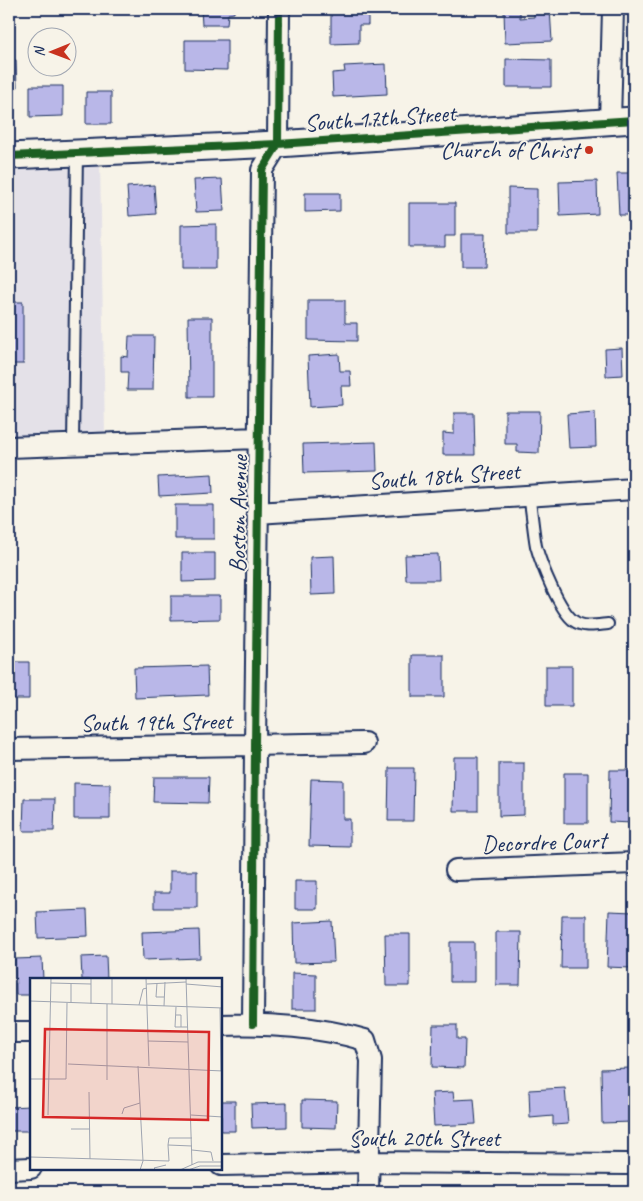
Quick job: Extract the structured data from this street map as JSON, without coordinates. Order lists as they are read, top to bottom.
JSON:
{
  "streets": {
    "street": [
      "South 17th Street",
      "South 18th Street",
      "Boston Avenue",
      "South 19th Street",
      "Decordre Court",
      "South 20th Street"
    ]
  },
  "crossings": [
    ["South 17th Street", "Boston Avenue"],
    ["South 18th Street", "Boston Avenue"],
    ["Boston Avenue", "South 19th Street"]
  ],
  "places": ["Church of Christ"],
  "north": "left"
}
